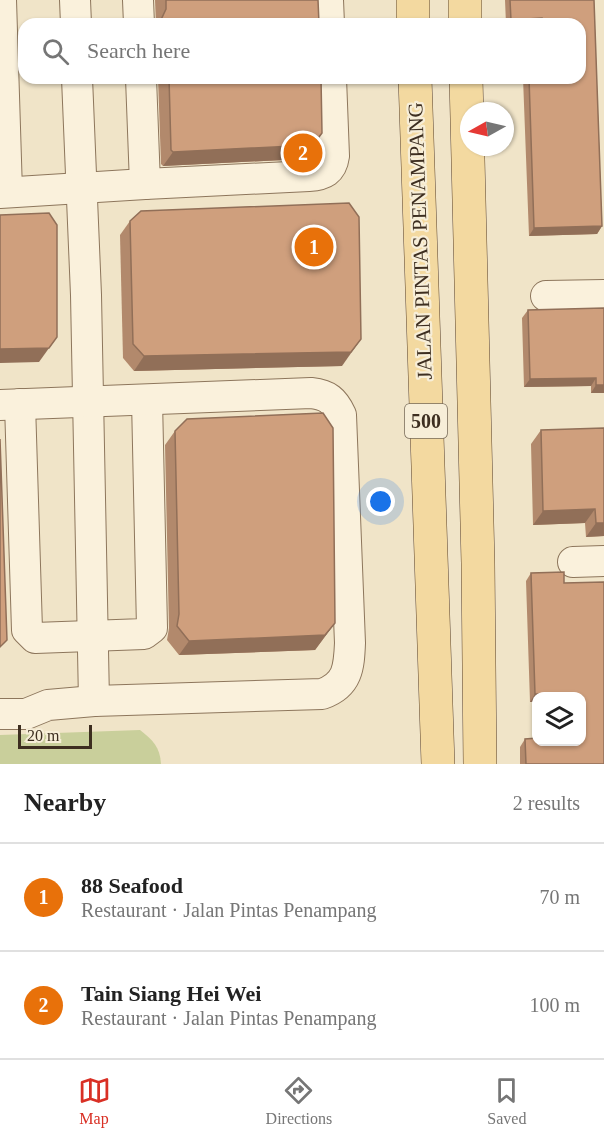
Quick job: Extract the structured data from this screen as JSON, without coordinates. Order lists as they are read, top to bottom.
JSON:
{
  "streets": {
    "main road": ["JALAN PINTAS PENAMPANG", "500"]
  },
  "scale_bar": "20 m",
  "north": "left",
  "page": {
    "search": "Search here",
    "pins": ["2", "1"],
    "scale": "20 m",
    "heading": ["Nearby", "2 results"],
    "list": [
      {
        "mark": "1",
        "name": "88 Seafood",
        "note": "Restaurant · Jalan Pintas Penampang",
        "value": "70 m"
      },
      {
        "mark": "2",
        "name": "Tain Siang Hei Wei",
        "note": "Restaurant · Jalan Pintas Penampang",
        "value": "100 m"
      }
    ],
    "nav": ["Map", "Directions", "Saved"]
  }
}
